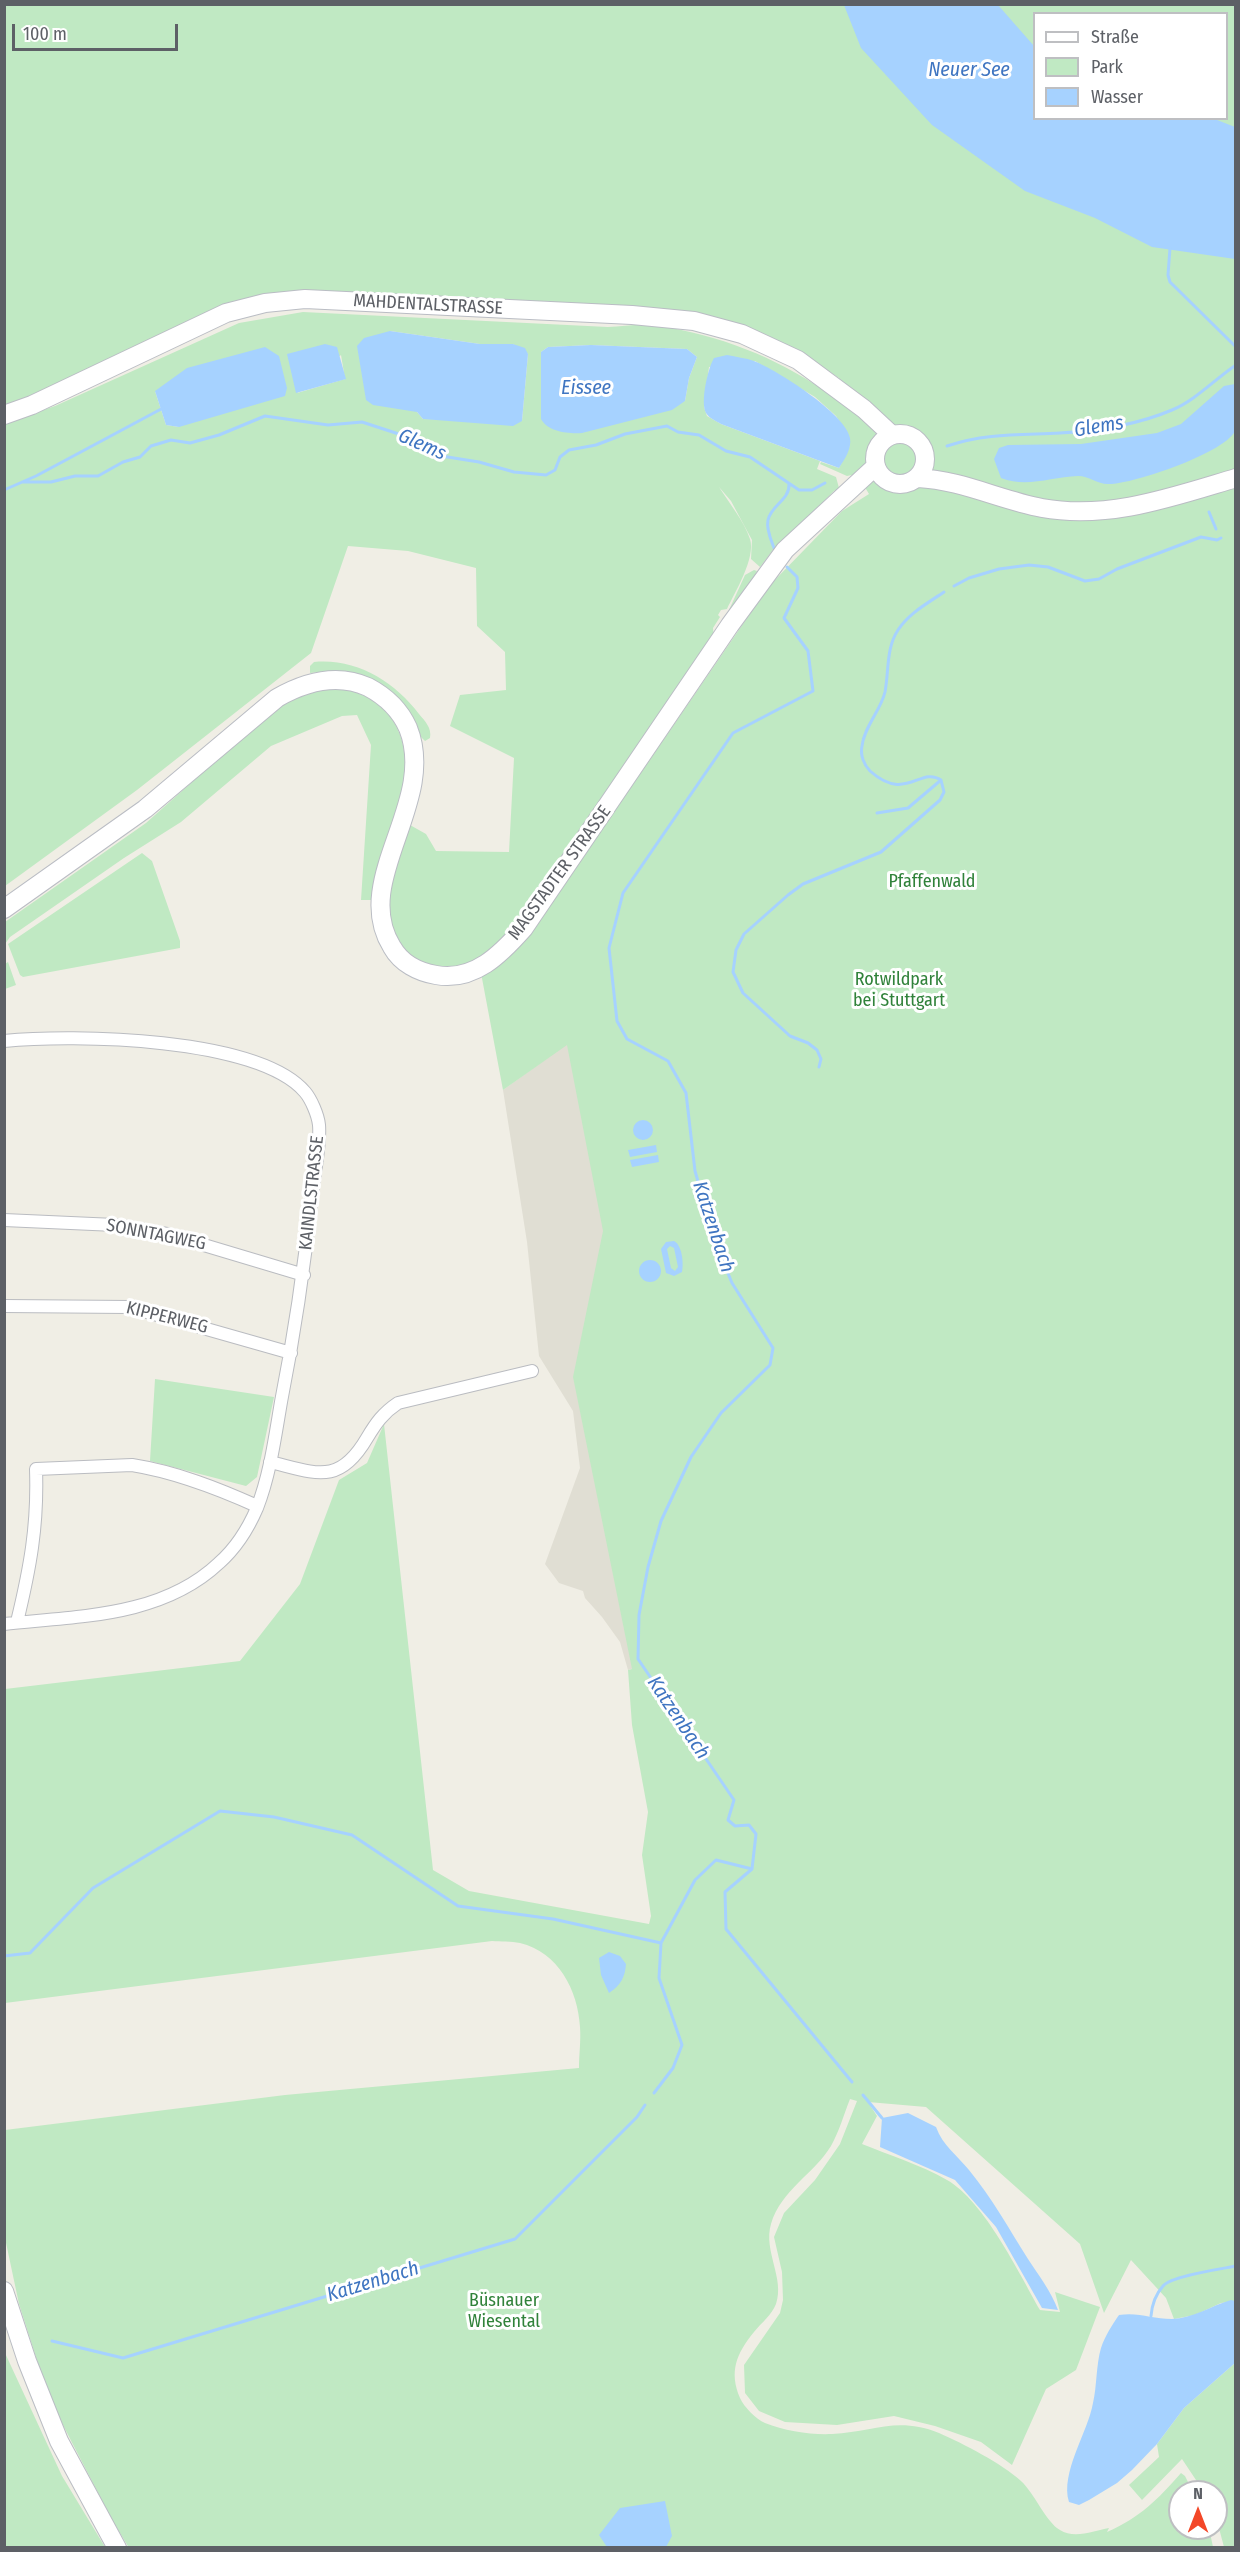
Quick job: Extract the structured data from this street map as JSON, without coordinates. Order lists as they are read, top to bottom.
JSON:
{
  "streets": {
    "main road": ["MAHDENTALSTRASSE", "MAGSTADTER STRASSE"],
    "street": ["KAINDLSTRASSE", "SONNTAGWEG", "KIPPERWEG"]
  },
  "crossings": [
    ["MAHDENTALSTRASSE", "MAGSTADTER STRASSE"],
    ["KAINDLSTRASSE", "SONNTAGWEG"],
    ["KAINDLSTRASSE", "KIPPERWEG"]
  ],
  "water": [
    "Neuer See",
    "Eissee",
    "Glems",
    "Katzenbach"
  ],
  "parks": ["Pfaffenwald", "Rotwildpark bei Stuttgart", "Büsnauer Wiesental"],
  "legend": ["Straße", "Park", "Wasser"],
  "scale_bar": "100 m",
  "north": "top"
}
